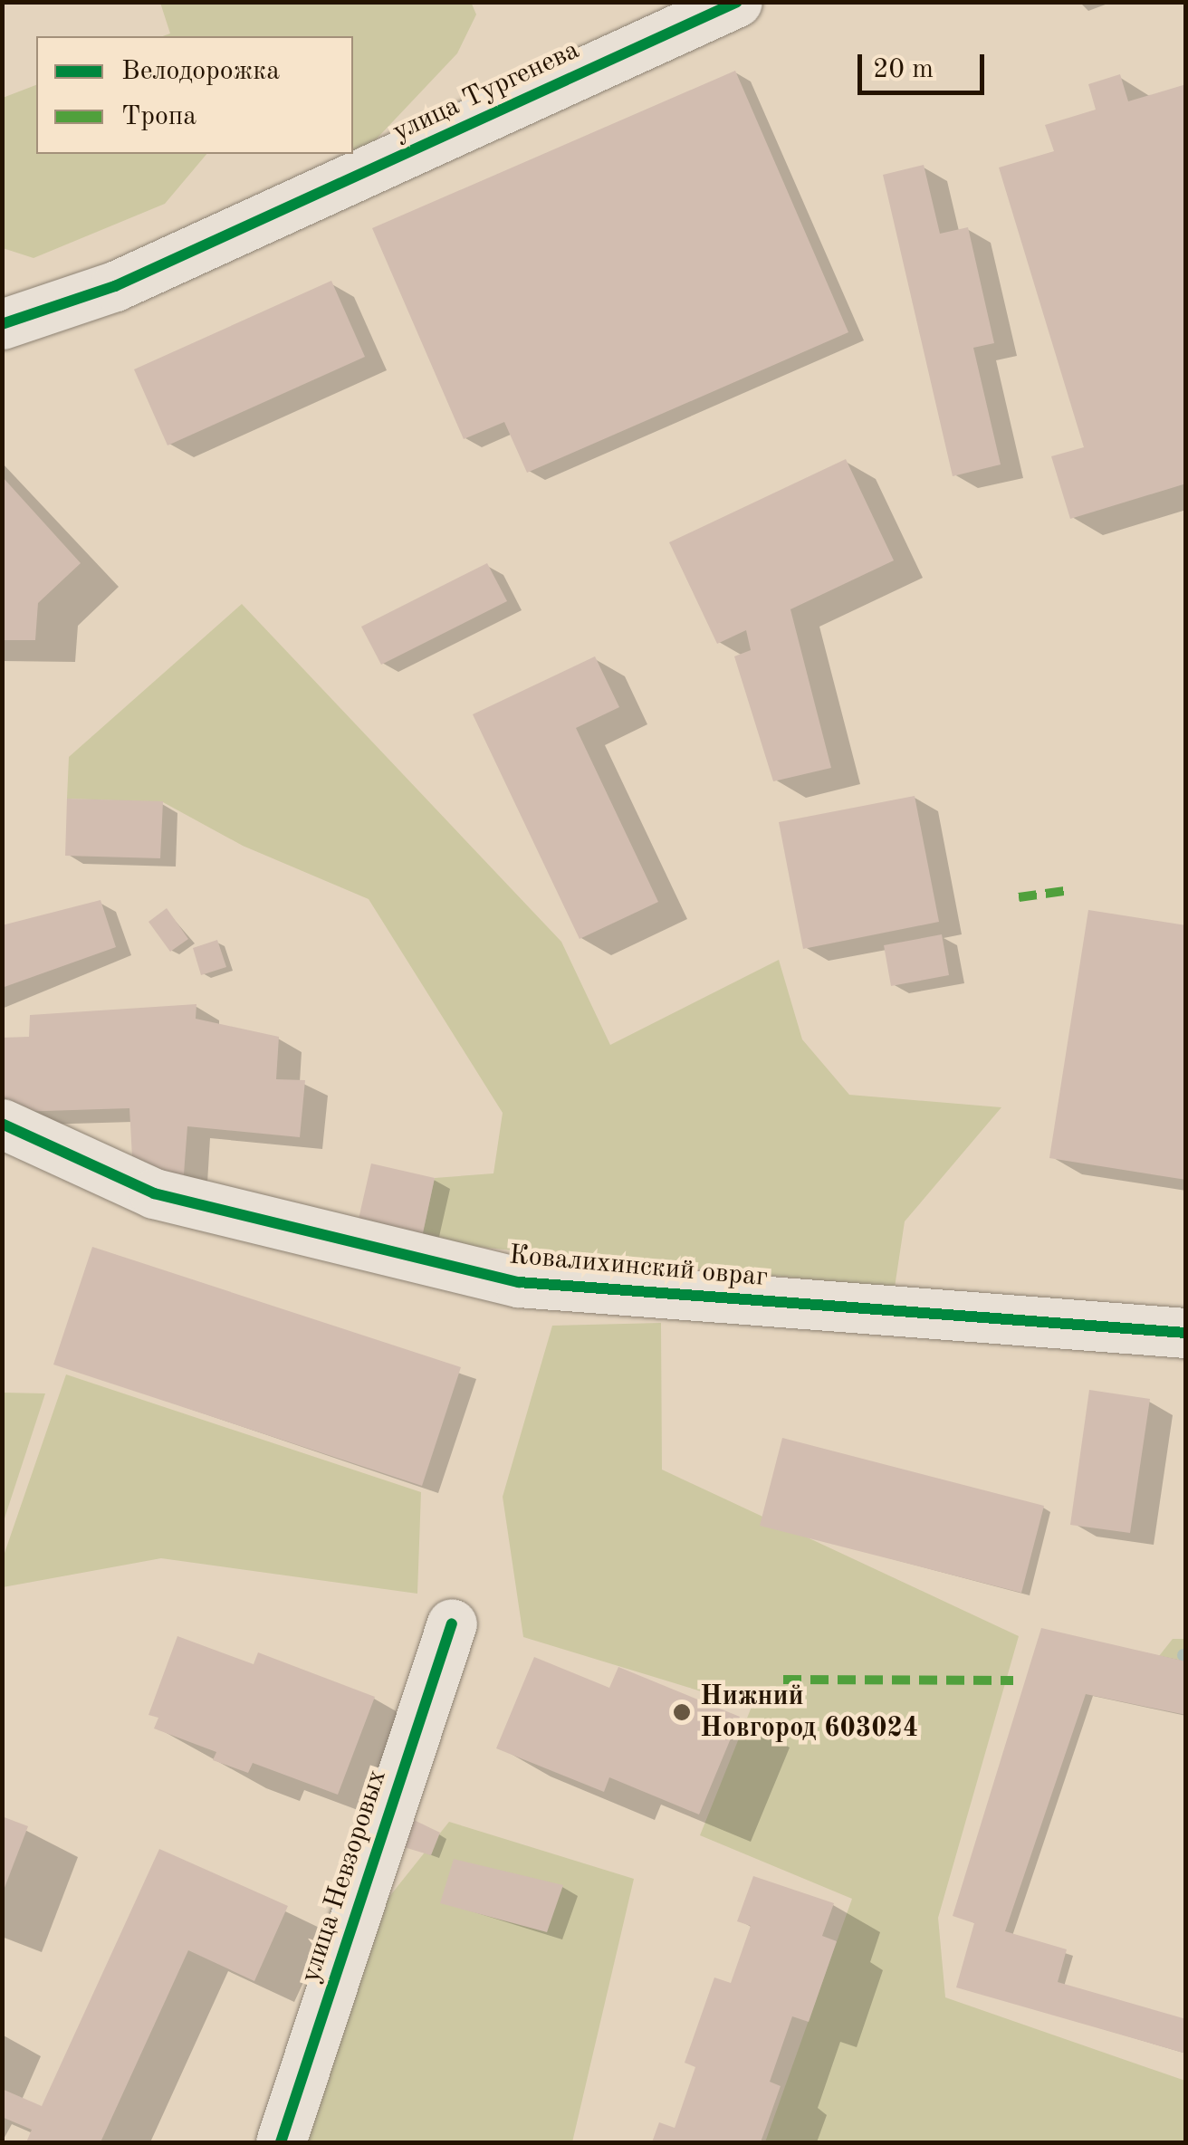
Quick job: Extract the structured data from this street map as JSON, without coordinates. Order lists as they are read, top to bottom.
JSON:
{
  "streets": {
    "street": ["улица Тургенева", "Ковалихинский овраг", "улица Невзоровых"]
  },
  "places": ["Нижний Новгород 603024"],
  "legend": ["Велодорожка", "Тропа"],
  "scale_bar": "20 m"
}
